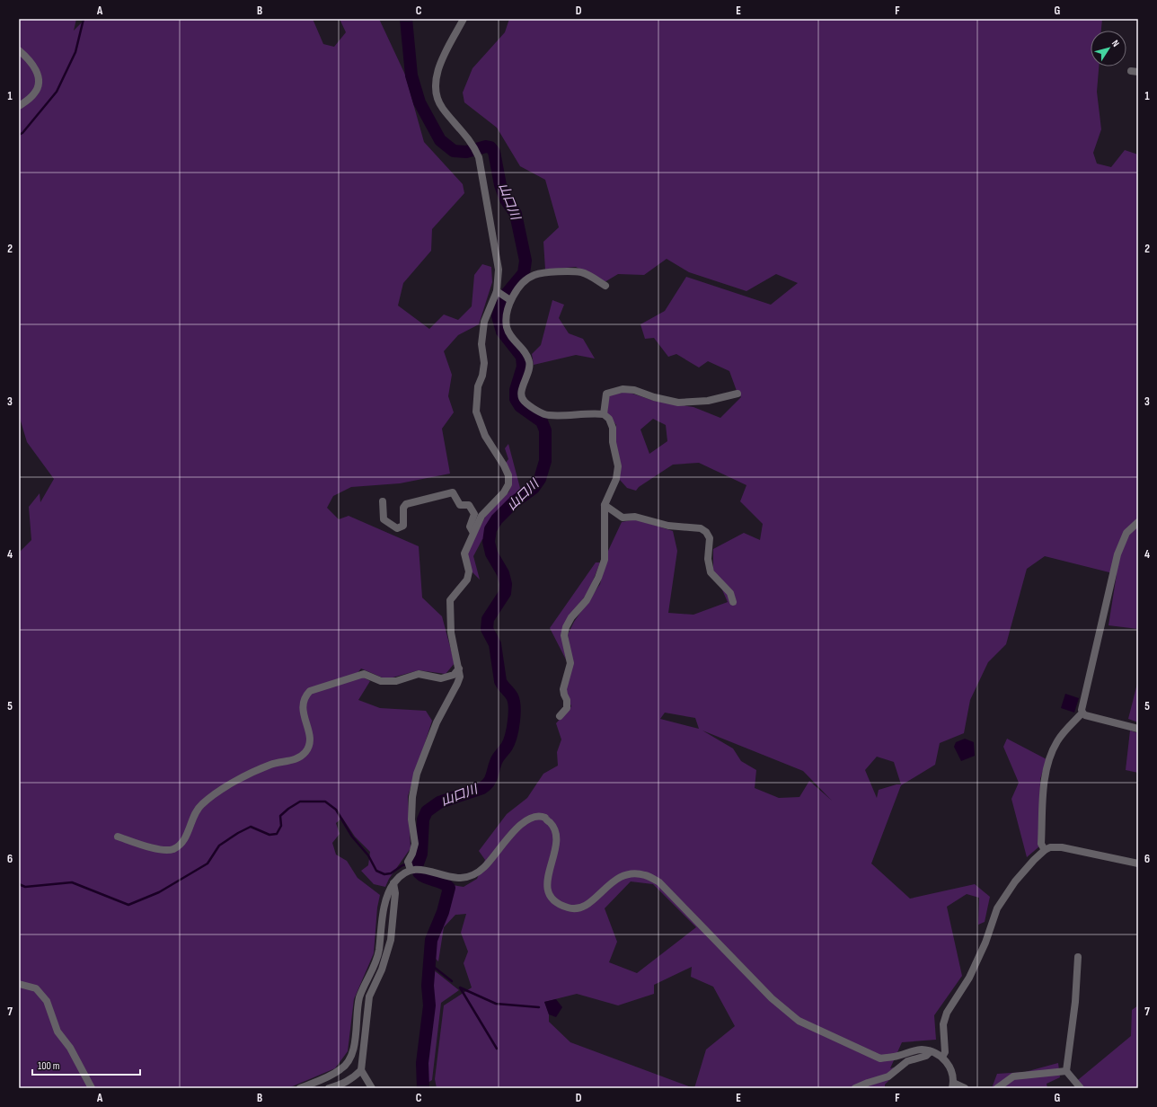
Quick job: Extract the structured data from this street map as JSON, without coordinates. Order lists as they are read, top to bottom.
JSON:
{
  "water": ["山口川"],
  "scale_bar": "100 m",
  "north": "top right",
  "grid": {
    "columns": [
      "A",
      "B",
      "C",
      "D",
      "E",
      "F",
      "G"
    ],
    "rows": [
      "1",
      "2",
      "3",
      "4",
      "5",
      "6",
      "7"
    ]
  }
}
